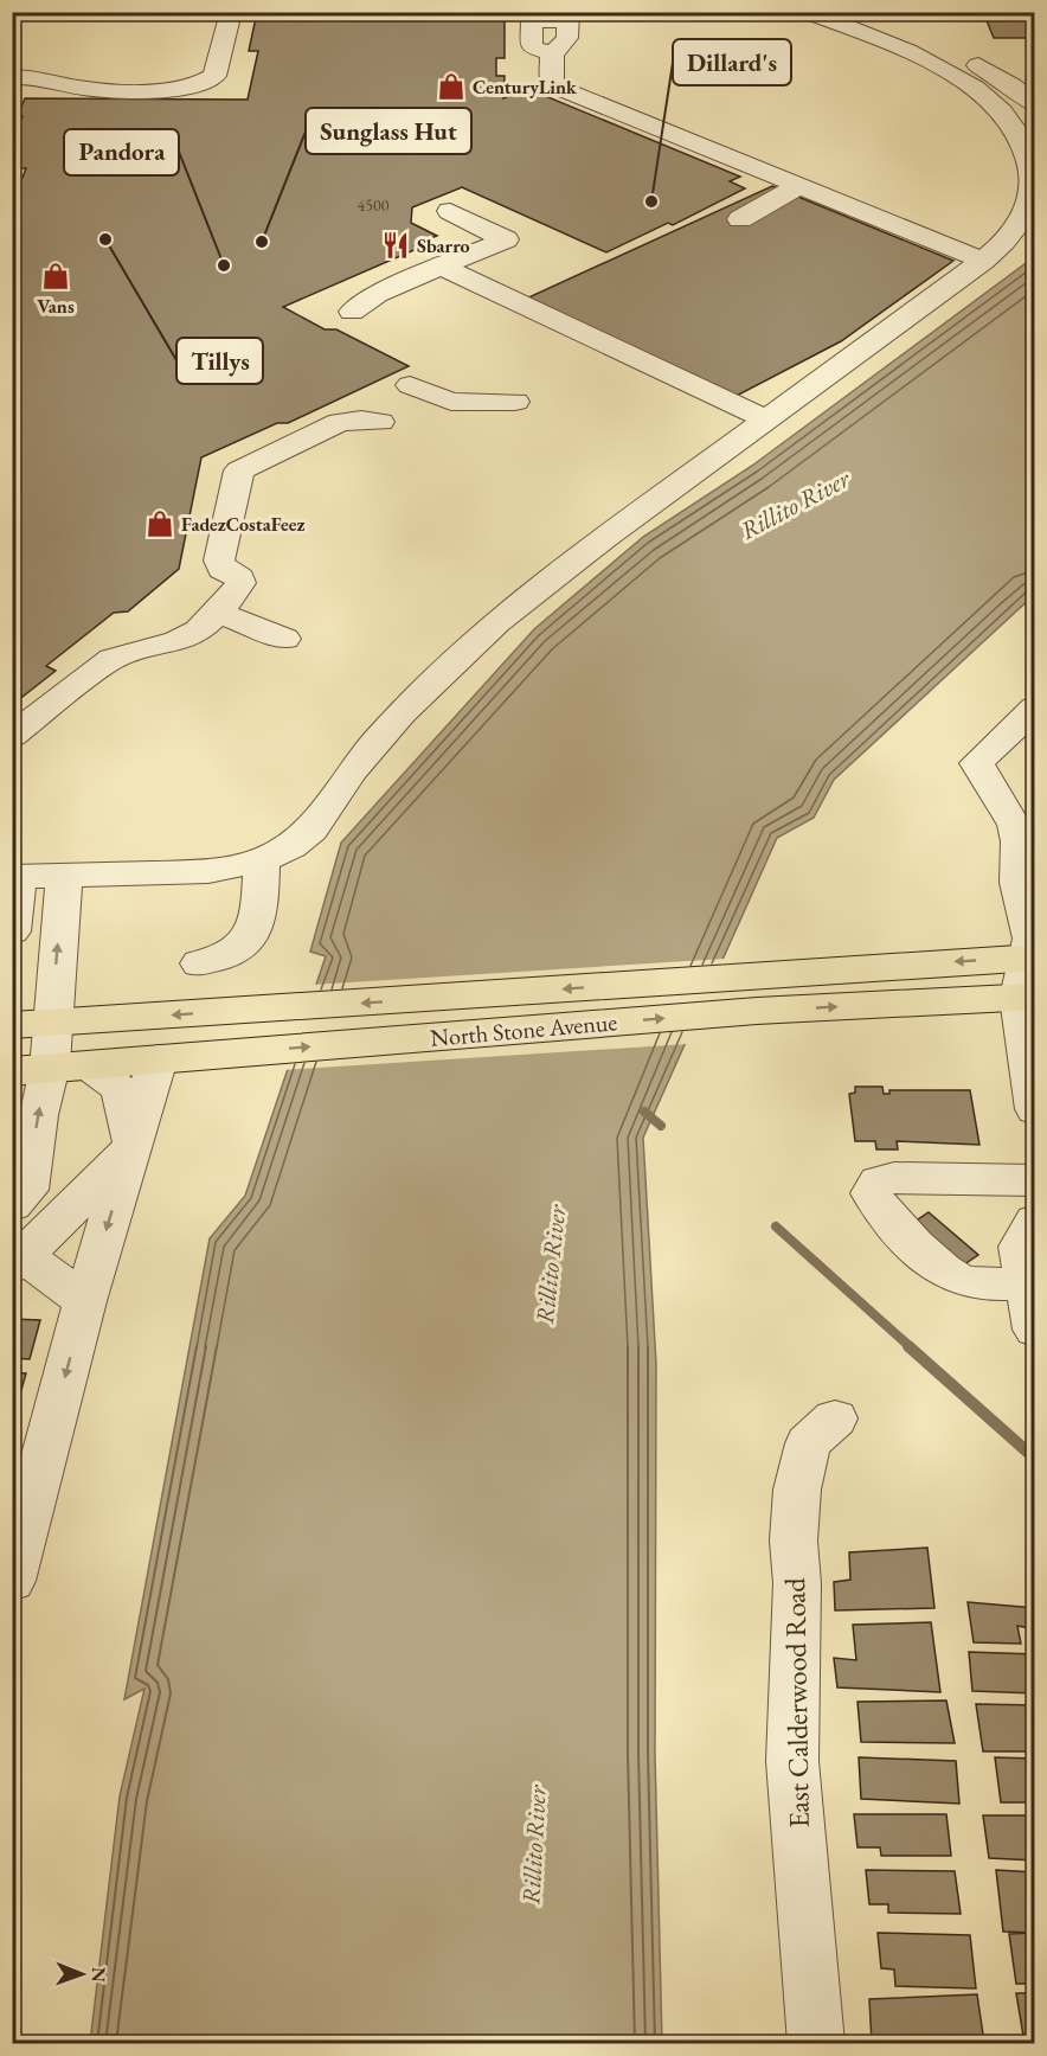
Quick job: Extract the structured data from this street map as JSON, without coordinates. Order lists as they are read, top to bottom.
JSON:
{
  "streets": {
    "main road": ["North Stone Avenue"],
    "street": ["East Calderwood Road"]
  },
  "water": ["Rillito River"],
  "places": {
    "shop": ["CenturyLink", "Vans", "FadezCostaFeez"],
    "other": [
      "Dillard's",
      "Tillys",
      "Sunglass Hut",
      "Pandora"
    ],
    "restaurant": ["Sbarro"]
  },
  "house_numbers": ["4500"],
  "north": "right"
}
